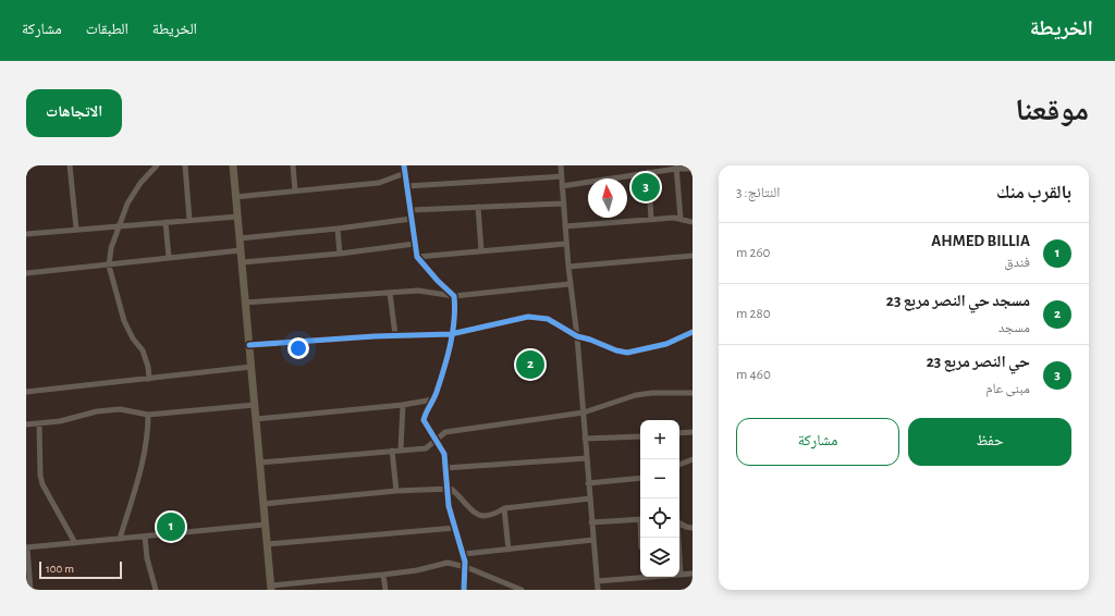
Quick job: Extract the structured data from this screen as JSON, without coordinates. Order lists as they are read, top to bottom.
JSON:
{
  "scale_bar": "100 m",
  "north": "top",
  "page": {
    "header": "الخريطة",
    "nav": ["الخريطة", "الطبقات", "مشاركة"],
    "title": "موقعنا",
    "buttons": [
      "الاتجاهات",
      ["حفظ", "مشاركة"]
    ],
    "heading": ["بالقرب منك", "النتائج: 3"],
    "pins": ["3", "2", "1"],
    "list": [
      {
        "mark": "1",
        "name": "AHMED BILLIA",
        "note": "فندق",
        "value": "260 m"
      },
      {
        "mark": "2",
        "name": "مسجد حي النصر مربع 23",
        "note": "مسجد",
        "value": "280 m"
      },
      {
        "mark": "3",
        "name": "حي النصر مربع 23",
        "note": "مبنى عام",
        "value": "460 m"
      }
    ],
    "map_buttons": ["+", "−"],
    "scale": "100 m"
  }
}
